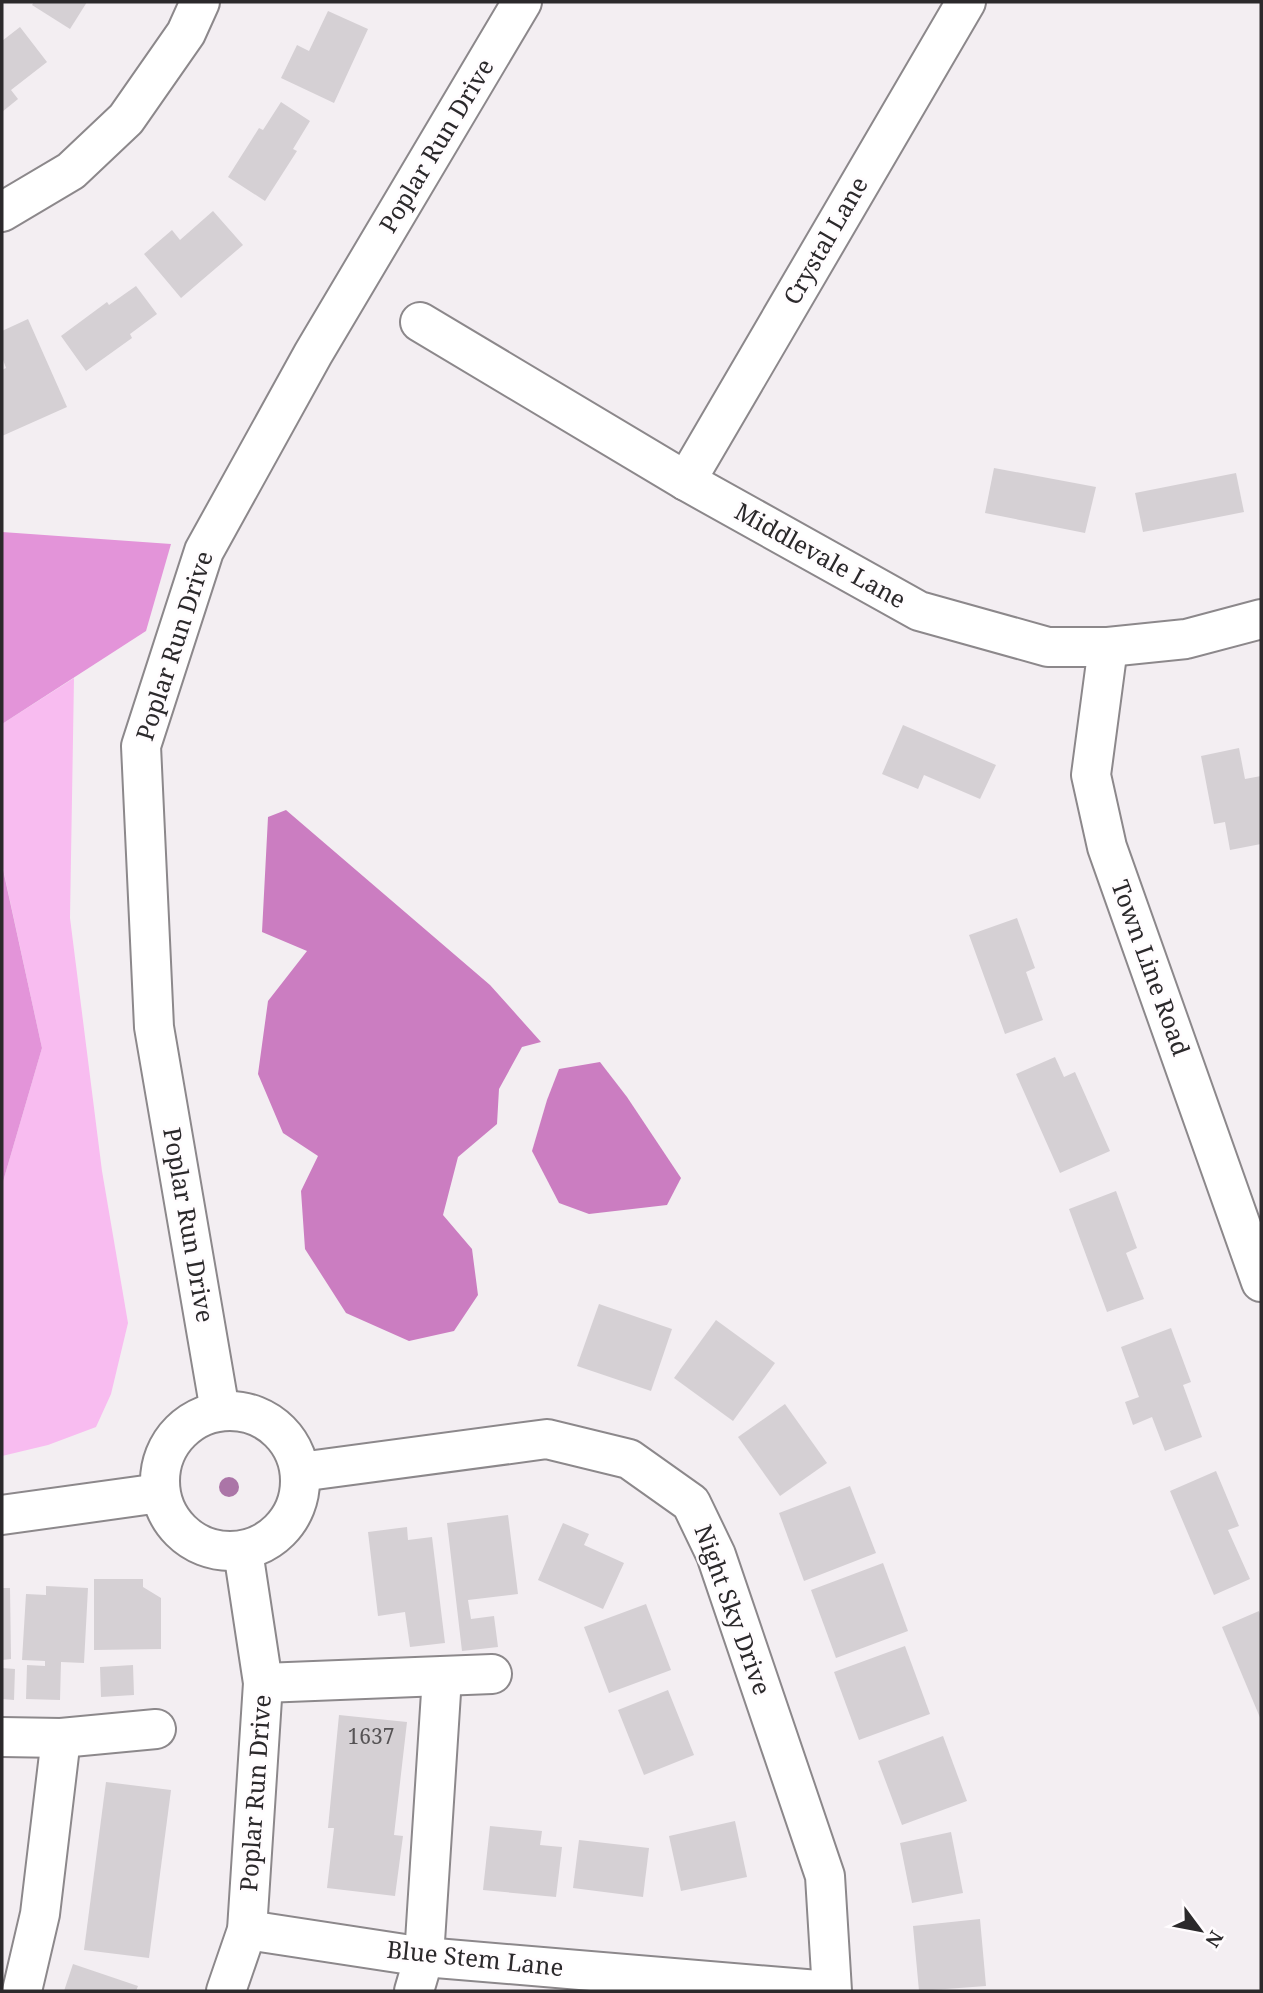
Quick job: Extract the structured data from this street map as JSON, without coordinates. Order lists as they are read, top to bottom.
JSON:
{
  "streets": {
    "street": [
      "Poplar Run Drive",
      "Crystal Lane",
      "Middlevale Lane",
      "Town Line Road",
      "Night Sky Drive",
      "Blue Stem Lane"
    ]
  },
  "crossings": [
    ["Poplar Run Drive", "Night Sky Drive"],
    ["Poplar Run Drive", "Blue Stem Lane"],
    ["Crystal Lane", "Middlevale Lane"],
    ["Middlevale Lane", "Town Line Road"],
    ["Night Sky Drive", "Blue Stem Lane"]
  ],
  "house_numbers": ["1637"],
  "north": "bottom right"
}
